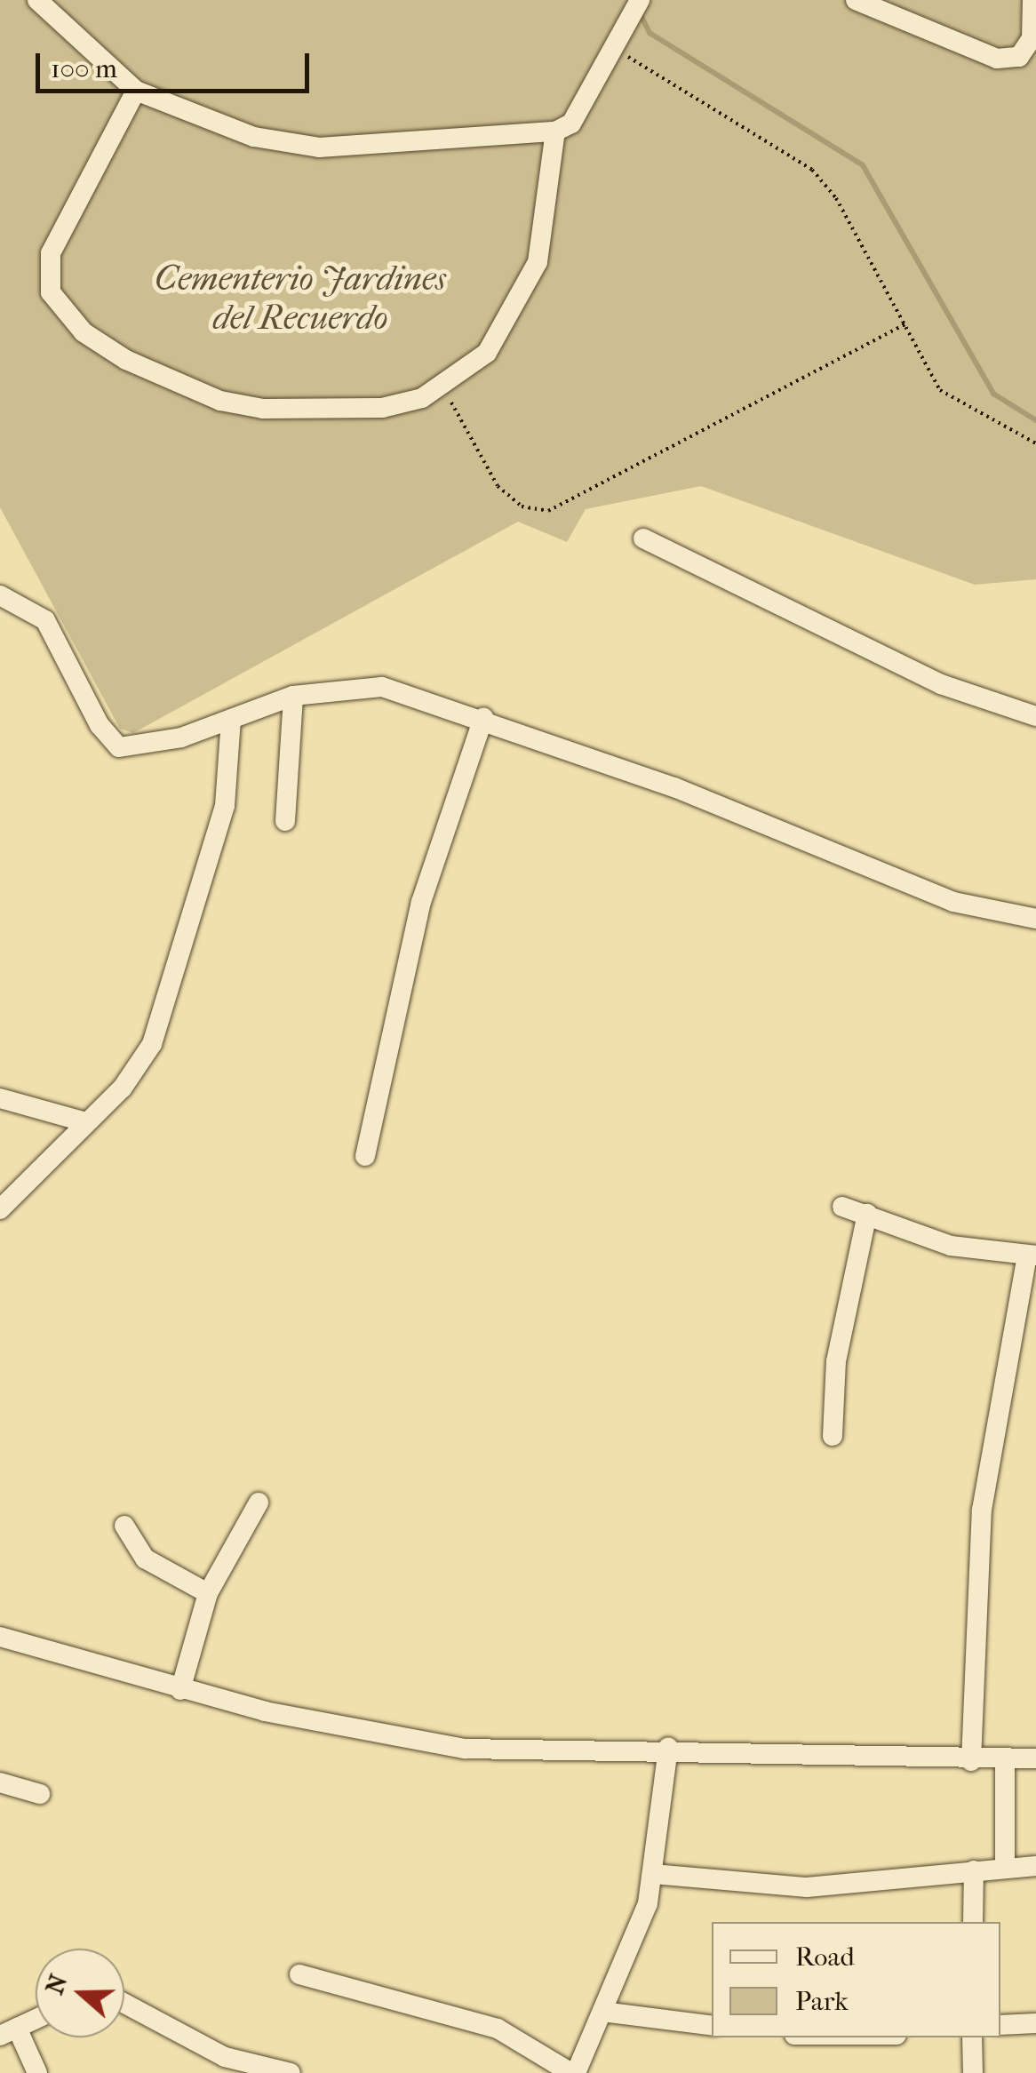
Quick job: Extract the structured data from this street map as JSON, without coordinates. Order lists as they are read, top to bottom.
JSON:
{
  "parks": ["Cementerio Jardines del Recuerdo"],
  "legend": ["Road", "Park"],
  "scale_bar": "100 m",
  "north": "left"
}
